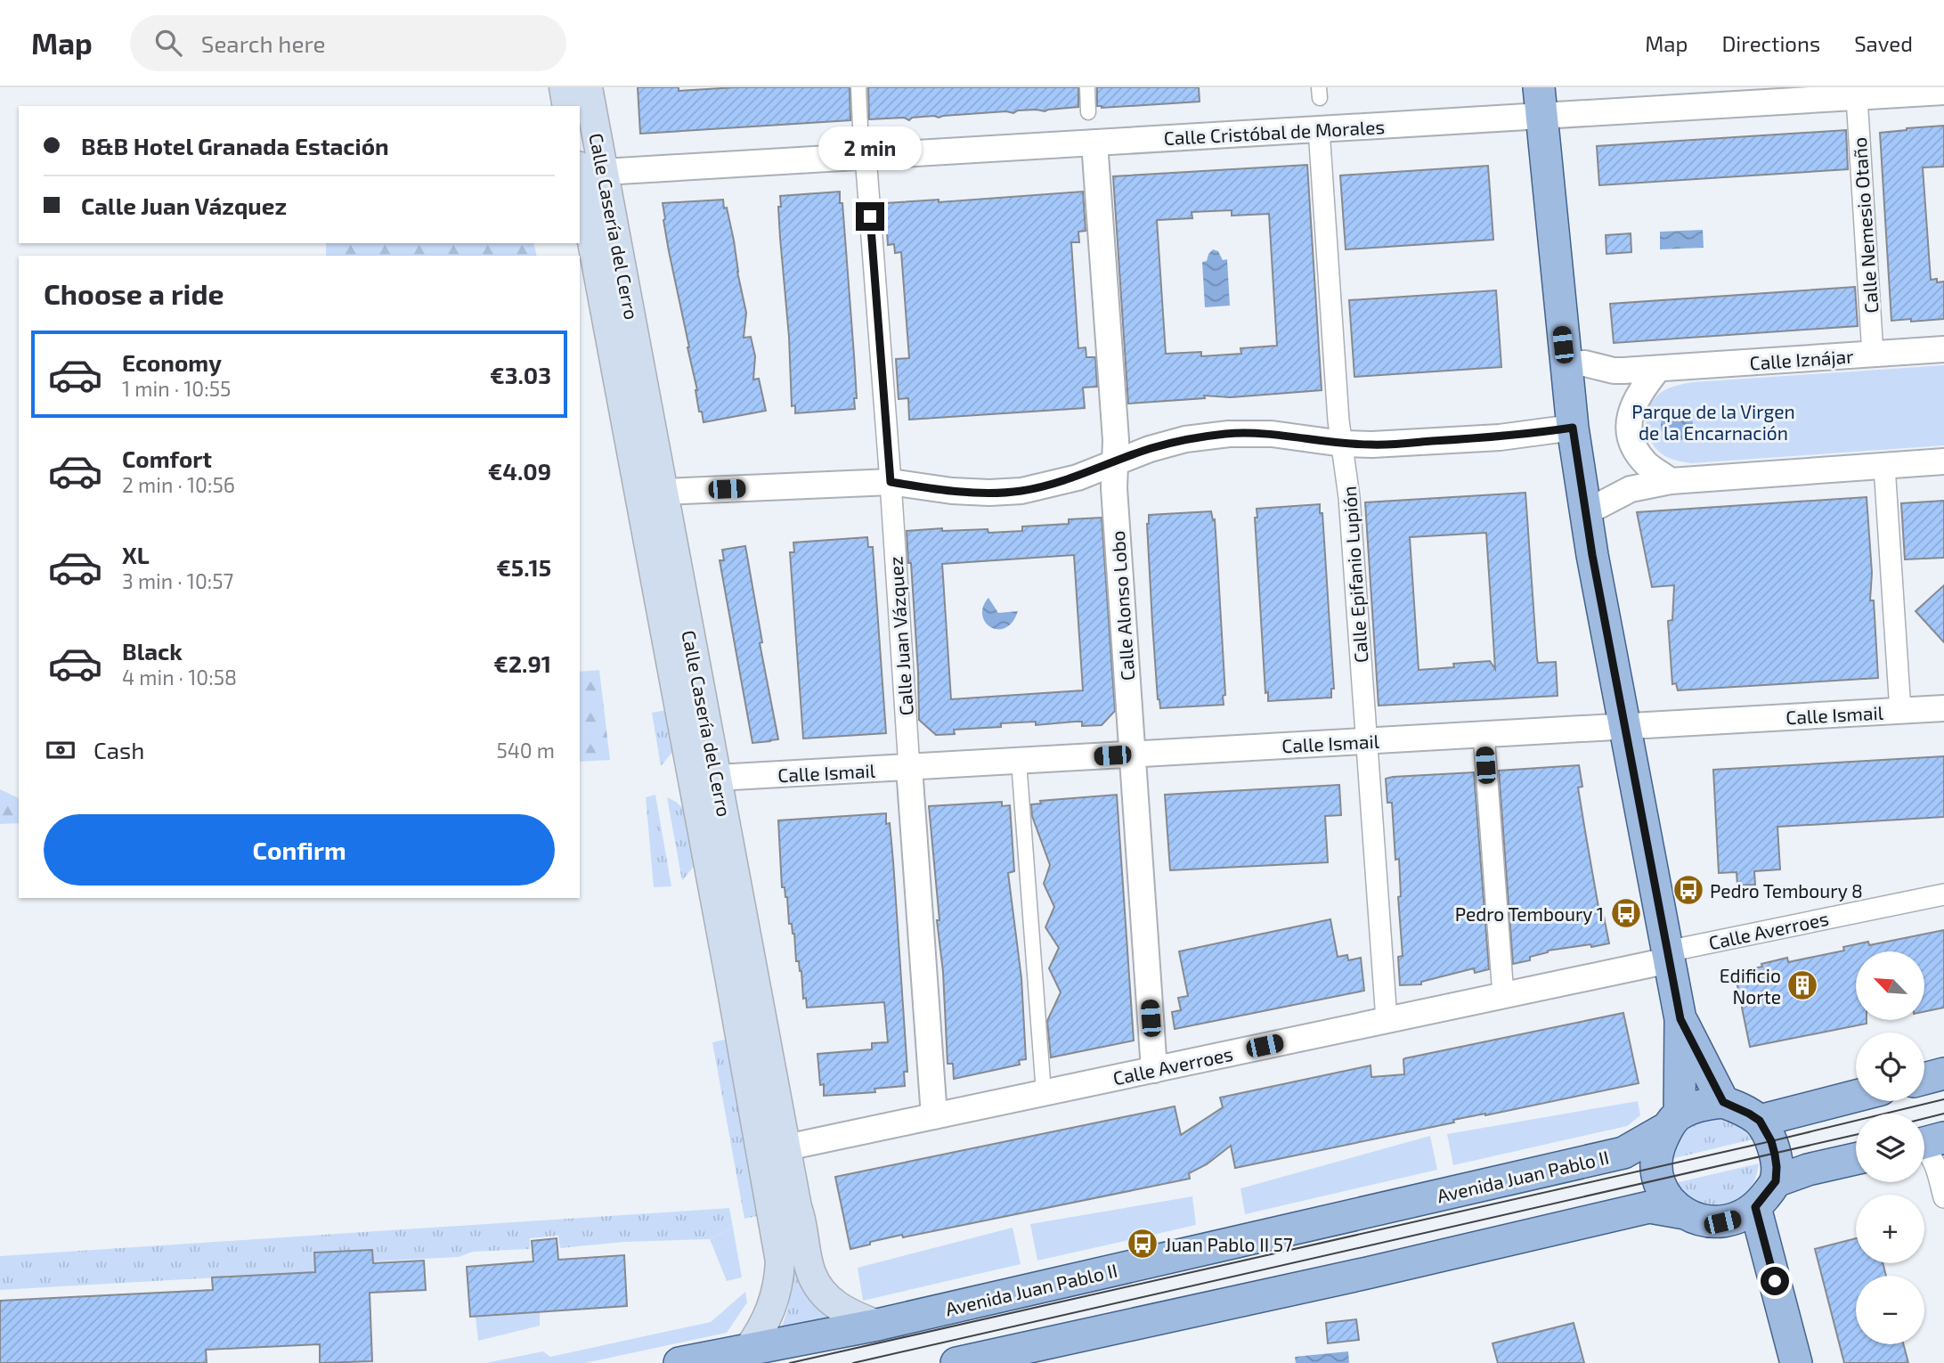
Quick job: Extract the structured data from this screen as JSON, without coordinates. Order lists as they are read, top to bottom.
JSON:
{
  "streets": {
    "main road": ["Calle Casería del Cerro", "Avenida Juan Pablo II"],
    "street": [
      "Calle Cristóbal de Morales",
      "Calle Nemesio Otaño",
      "Calle Iznájar",
      "Calle Epifanio Lupión",
      "Calle Alonso Lobo",
      "Calle Juan Vázquez",
      "Calle Ismail",
      "Calle Averroes"
    ]
  },
  "crossings": [
    ["Calle Cristóbal de Morales", "Calle Nemesio Otaño"],
    ["Calle Cristóbal de Morales", "Calle Casería del Cerro"],
    ["Calle Cristóbal de Morales", "Calle Epifanio Lupión"],
    ["Calle Cristóbal de Morales", "Calle Alonso Lobo"],
    ["Calle Cristóbal de Morales", "Calle Juan Vázquez"],
    ["Calle Nemesio Otaño", "Calle Iznájar"],
    ["Calle Casería del Cerro", "Calle Ismail"],
    ["Calle Casería del Cerro", "Calle Averroes"],
    ["Calle Casería del Cerro", "Avenida Juan Pablo II"],
    ["Calle Epifanio Lupión", "Calle Ismail"],
    ["Calle Epifanio Lupión", "Calle Averroes"],
    ["Calle Alonso Lobo", "Calle Ismail"],
    ["Calle Alonso Lobo", "Calle Averroes"],
    ["Calle Juan Vázquez", "Calle Ismail"],
    ["Calle Juan Vázquez", "Calle Averroes"]
  ],
  "parks": ["Parque de la Virgen de la Encarnación"],
  "places": {
    "bus stop": ["Pedro Temboury 8", "Pedro Temboury 1", "Juan Pablo II 57"],
    "building": ["Edificio Norte"]
  },
  "north": "top left",
  "page": {
    "header": "Map",
    "search": "Search here",
    "nav": ["Map", "Directions", "Saved"],
    "banner": ["B&B Hotel Granada Estación", "Calle Juan Vázquez"],
    "bubble": "2 min",
    "heading": "Choose a ride",
    "list": [
      {
        "name": "Economy",
        "note": "1 min · 10:55",
        "value": "€3.03"
      },
      {
        "name": "Comfort",
        "note": "2 min · 10:56",
        "value": "€4.09"
      },
      {
        "name": "XL",
        "note": "3 min · 10:57",
        "value": "€5.15"
      },
      {
        "name": "Black",
        "note": "4 min · 10:58",
        "value": "€2.91"
      }
    ],
    "pay": ["Cash", "540 m"],
    "buttons": "Confirm",
    "map_buttons": ["+", "−"]
  }
}
